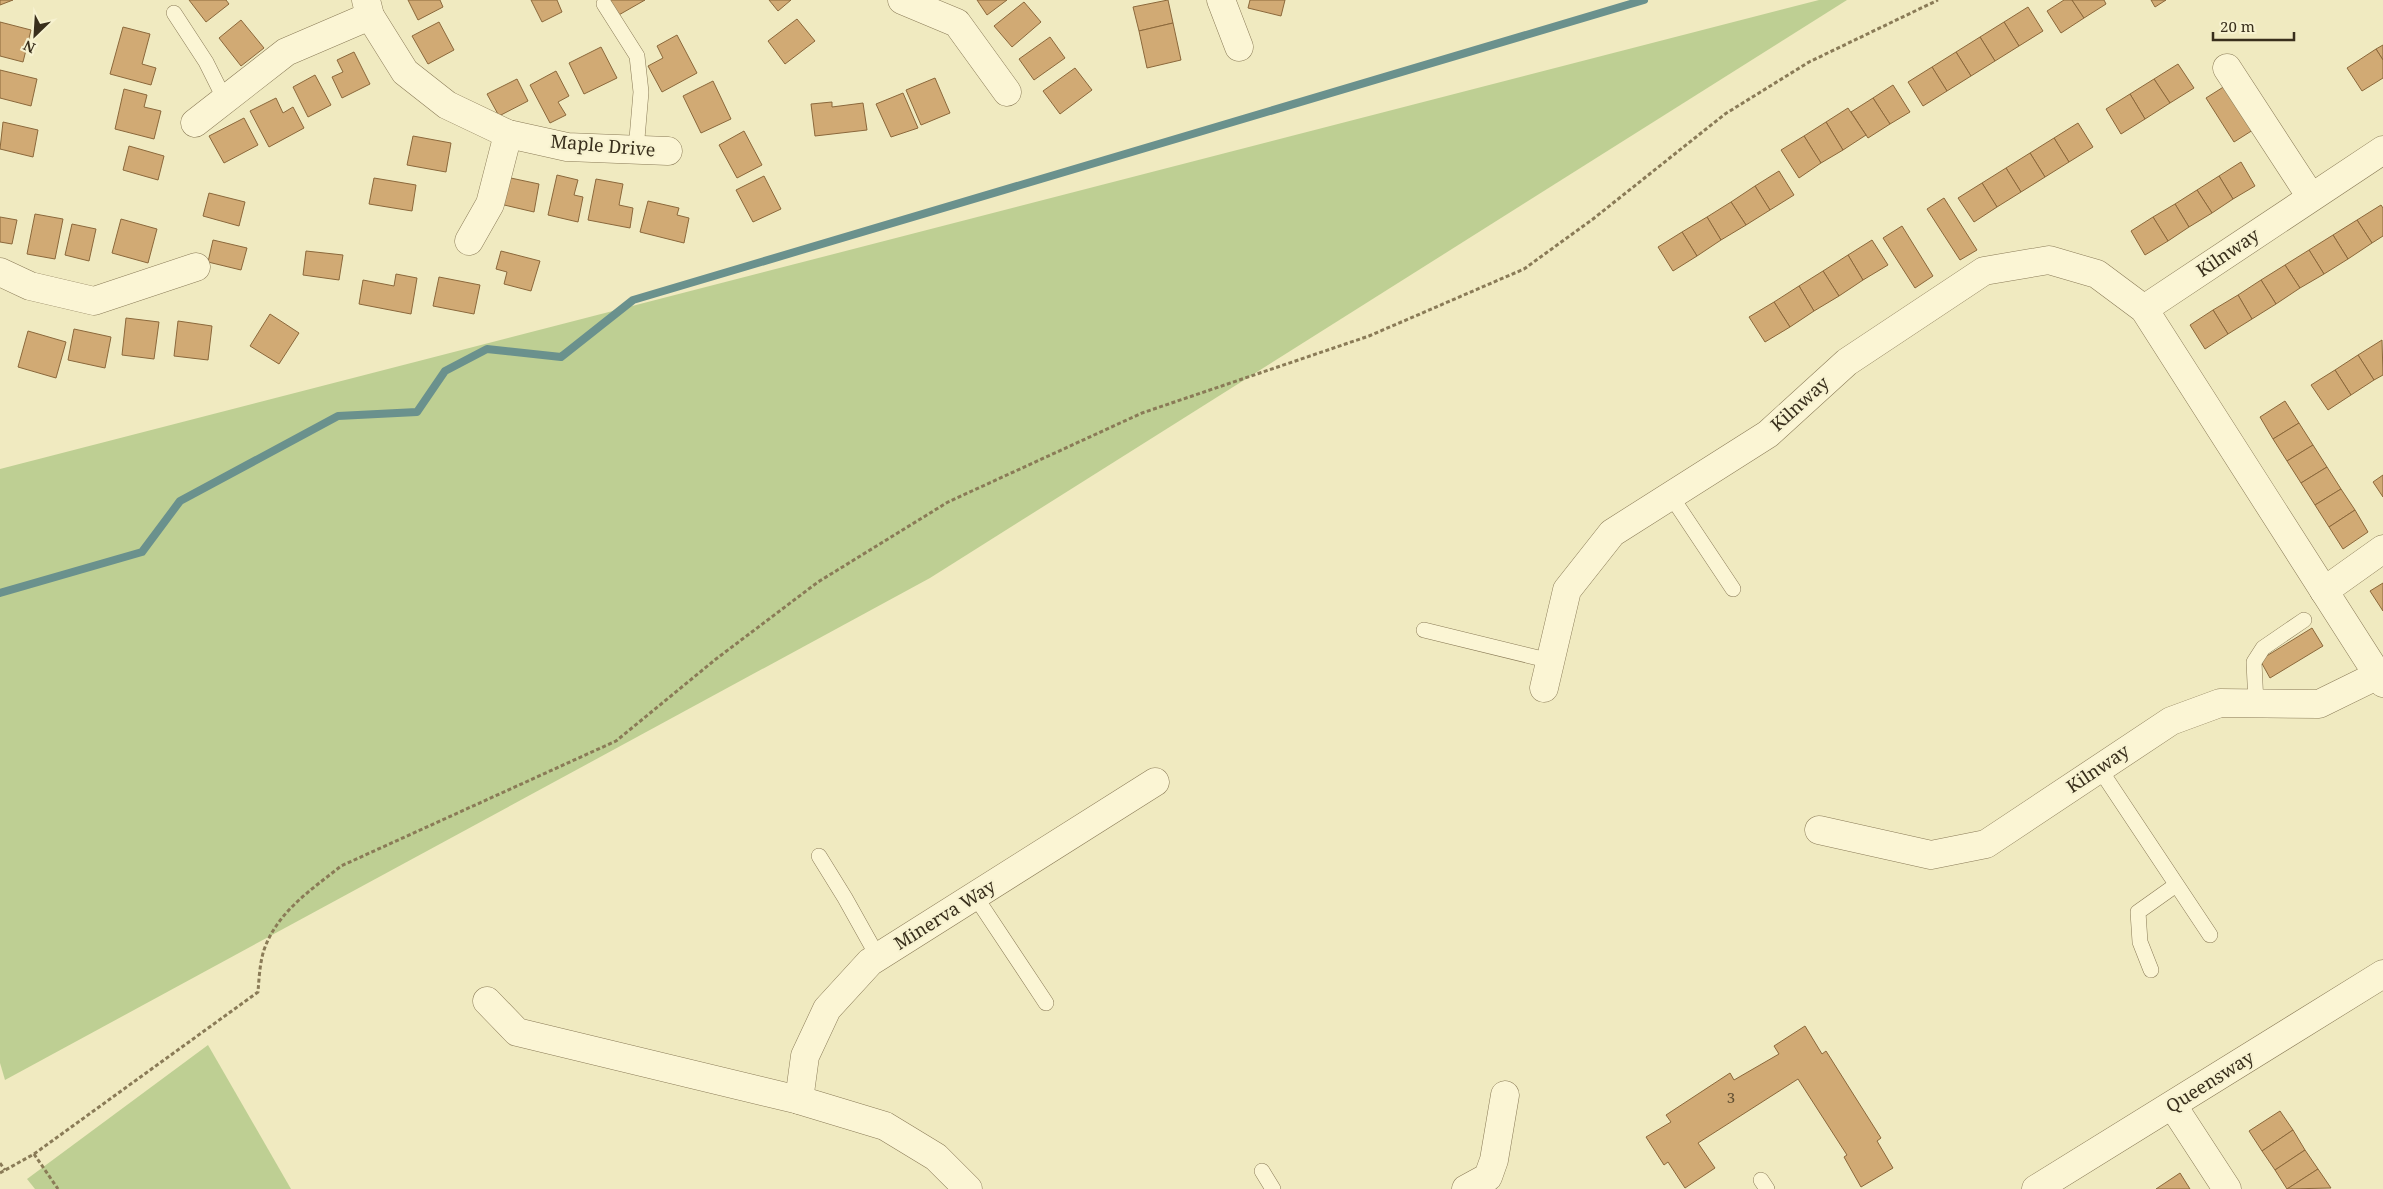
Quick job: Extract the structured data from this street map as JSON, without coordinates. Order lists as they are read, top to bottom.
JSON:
{
  "streets": {
    "street": [
      "Maple Drive",
      "Kilnway",
      "Minerva Way",
      "Queensway"
    ]
  },
  "house_numbers": ["3"],
  "scale_bar": "20 m",
  "north": "bottom left"
}
